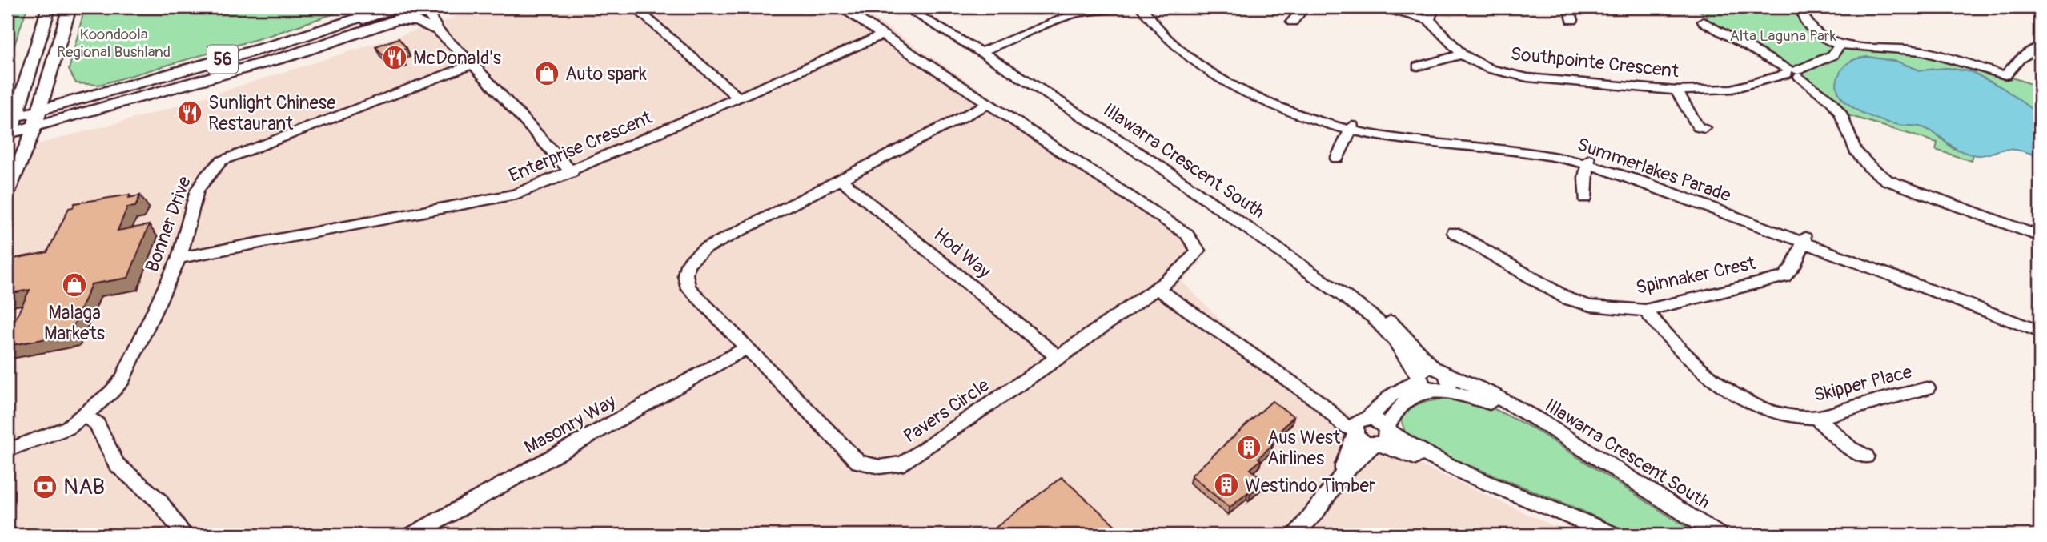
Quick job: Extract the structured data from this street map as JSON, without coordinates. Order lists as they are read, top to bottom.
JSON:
{
  "streets": {
    "main road": ["56"],
    "street": [
      "Southpointe Crescent",
      "Enterprise Crescent",
      "Illawarra Crescent South",
      "Summerlakes Parade",
      "Bonner Drive",
      "Hod Way",
      "Spinnaker Crest",
      "Skipper Place",
      "Pavers Circle",
      "Masonry Way"
    ]
  },
  "crossings": [
    ["Enterprise Crescent", "Bonner Drive"],
    ["Summerlakes Parade", "Spinnaker Crest"],
    ["Hod Way", "Pavers Circle"],
    ["Spinnaker Crest", "Skipper Place"],
    ["Pavers Circle", "Masonry Way"]
  ],
  "parks": ["Koondoola Regional Bushland", "Alta Laguna Park"],
  "places": {
    "restaurant": ["McDonald's", "Sunlight Chinese Restaurant"],
    "shop": ["Auto spark", "Malaga Markets"],
    "building": ["Aus West Airlines", "Westindo Timber"],
    "bank": ["NAB"]
  }
}
